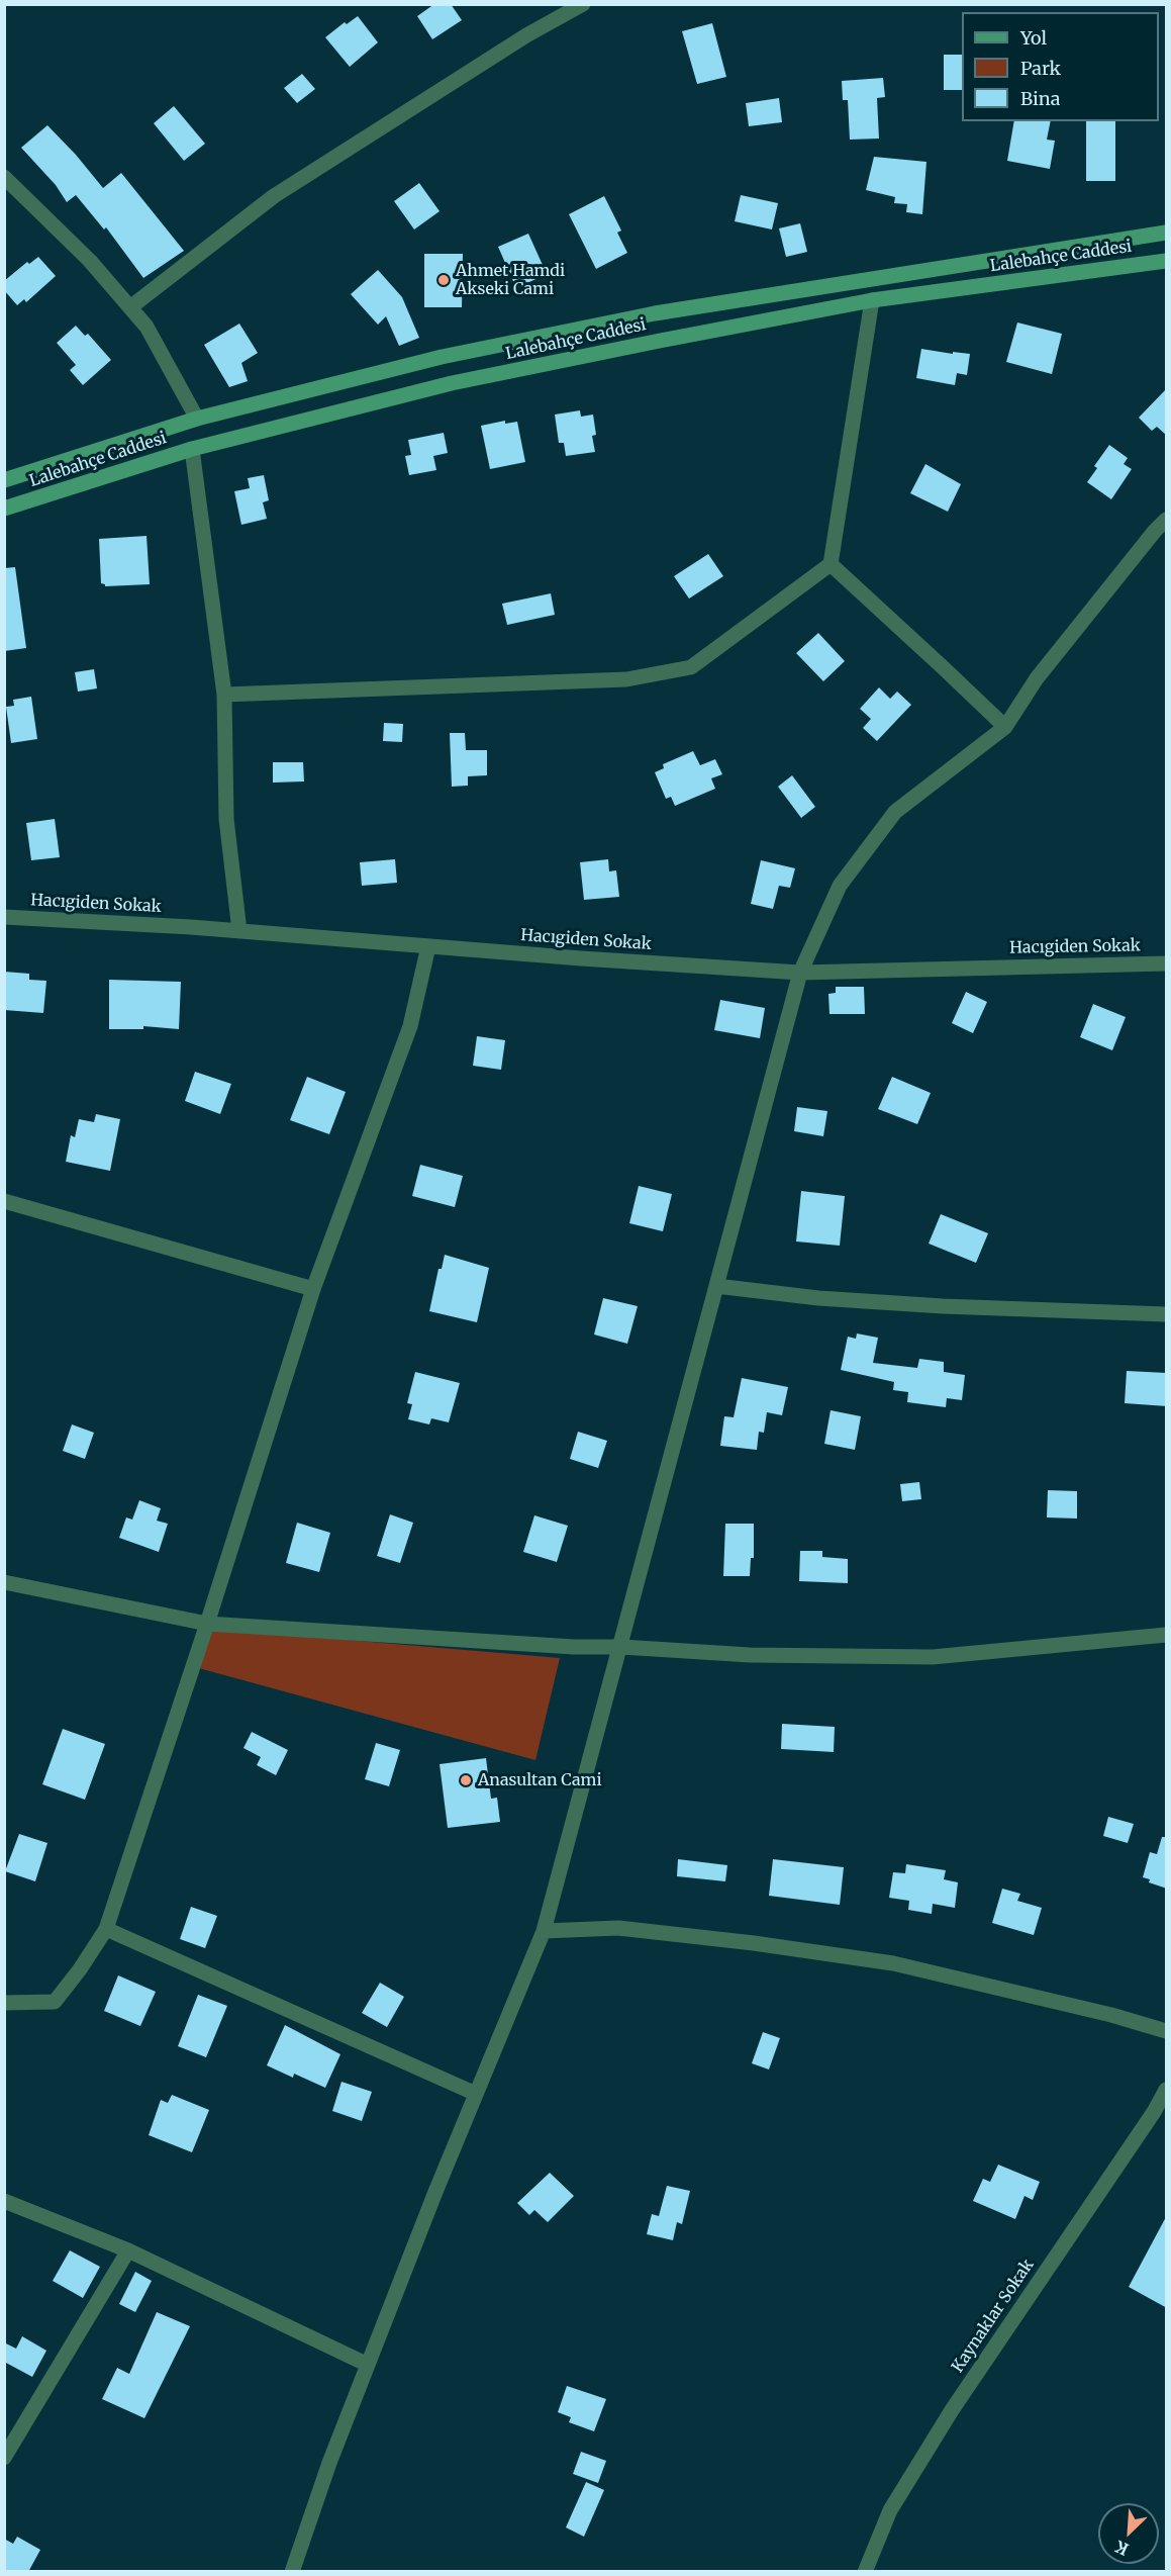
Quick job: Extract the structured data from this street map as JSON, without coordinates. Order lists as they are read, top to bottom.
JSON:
{
  "streets": {
    "street": ["Lalebahçe Caddesi", "Hacıgiden Sokak", "Kaynaklar Sokak"]
  },
  "places": ["Ahmet Hamdi Akseki Cami", "Anasultan Cami"],
  "legend": ["Yol", "Park", "Bina"],
  "north": "bottom left"
}
